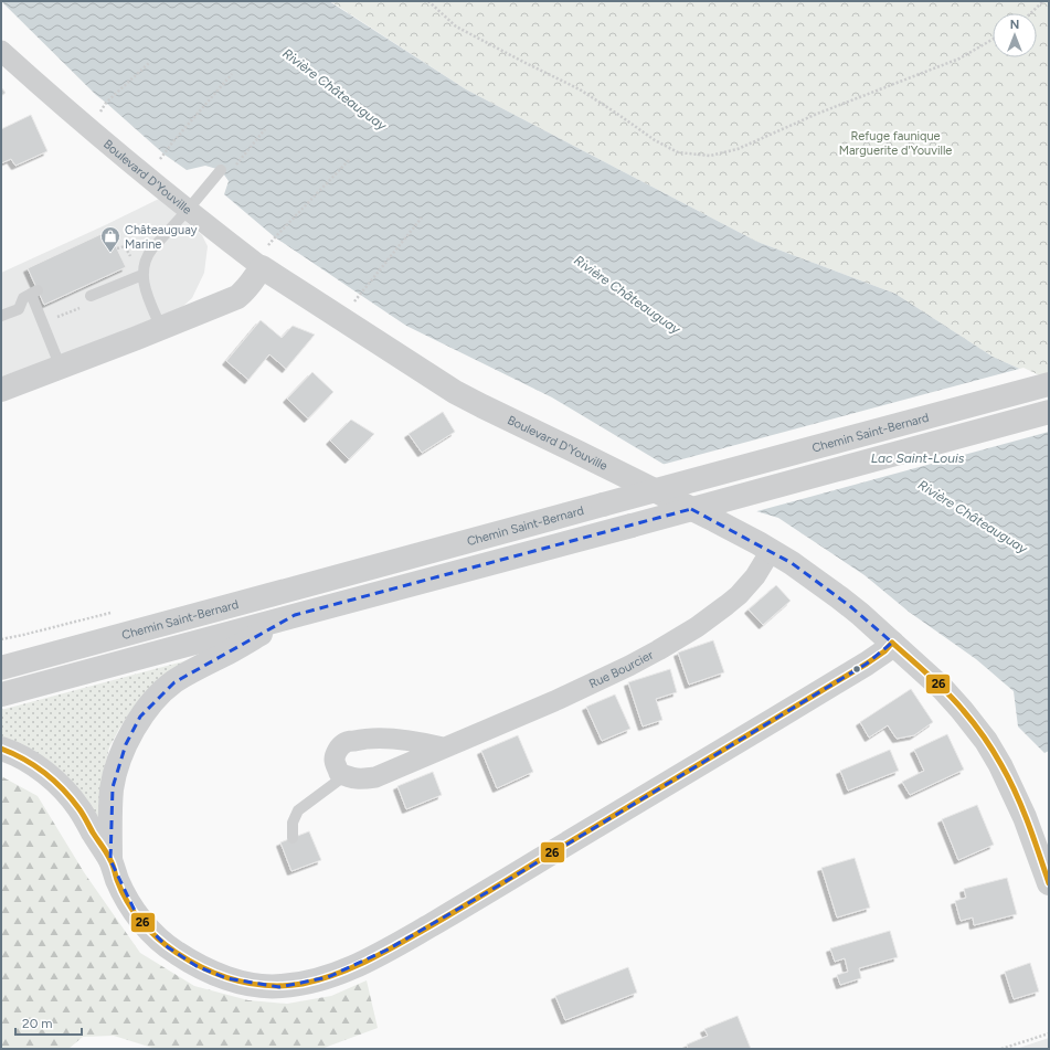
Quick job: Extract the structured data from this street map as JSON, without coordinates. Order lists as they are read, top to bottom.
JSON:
{
  "streets": {
    "street": ["Boulevard D'Youville", "Chemin Saint-Bernard", "Rue Bourcier"]
  },
  "crossings": [
    ["Boulevard D'Youville", "Rue Bourcier"]
  ],
  "water": ["Rivière Châteauguay", "Lac Saint-Louis"],
  "parks": ["Refuge faunique Marguerite d'Youville"],
  "places": {
    "shop": ["Châteauguay Marine"]
  },
  "lines": ["transit line 26"],
  "scale_bar": "20 m",
  "north": "top"
}
